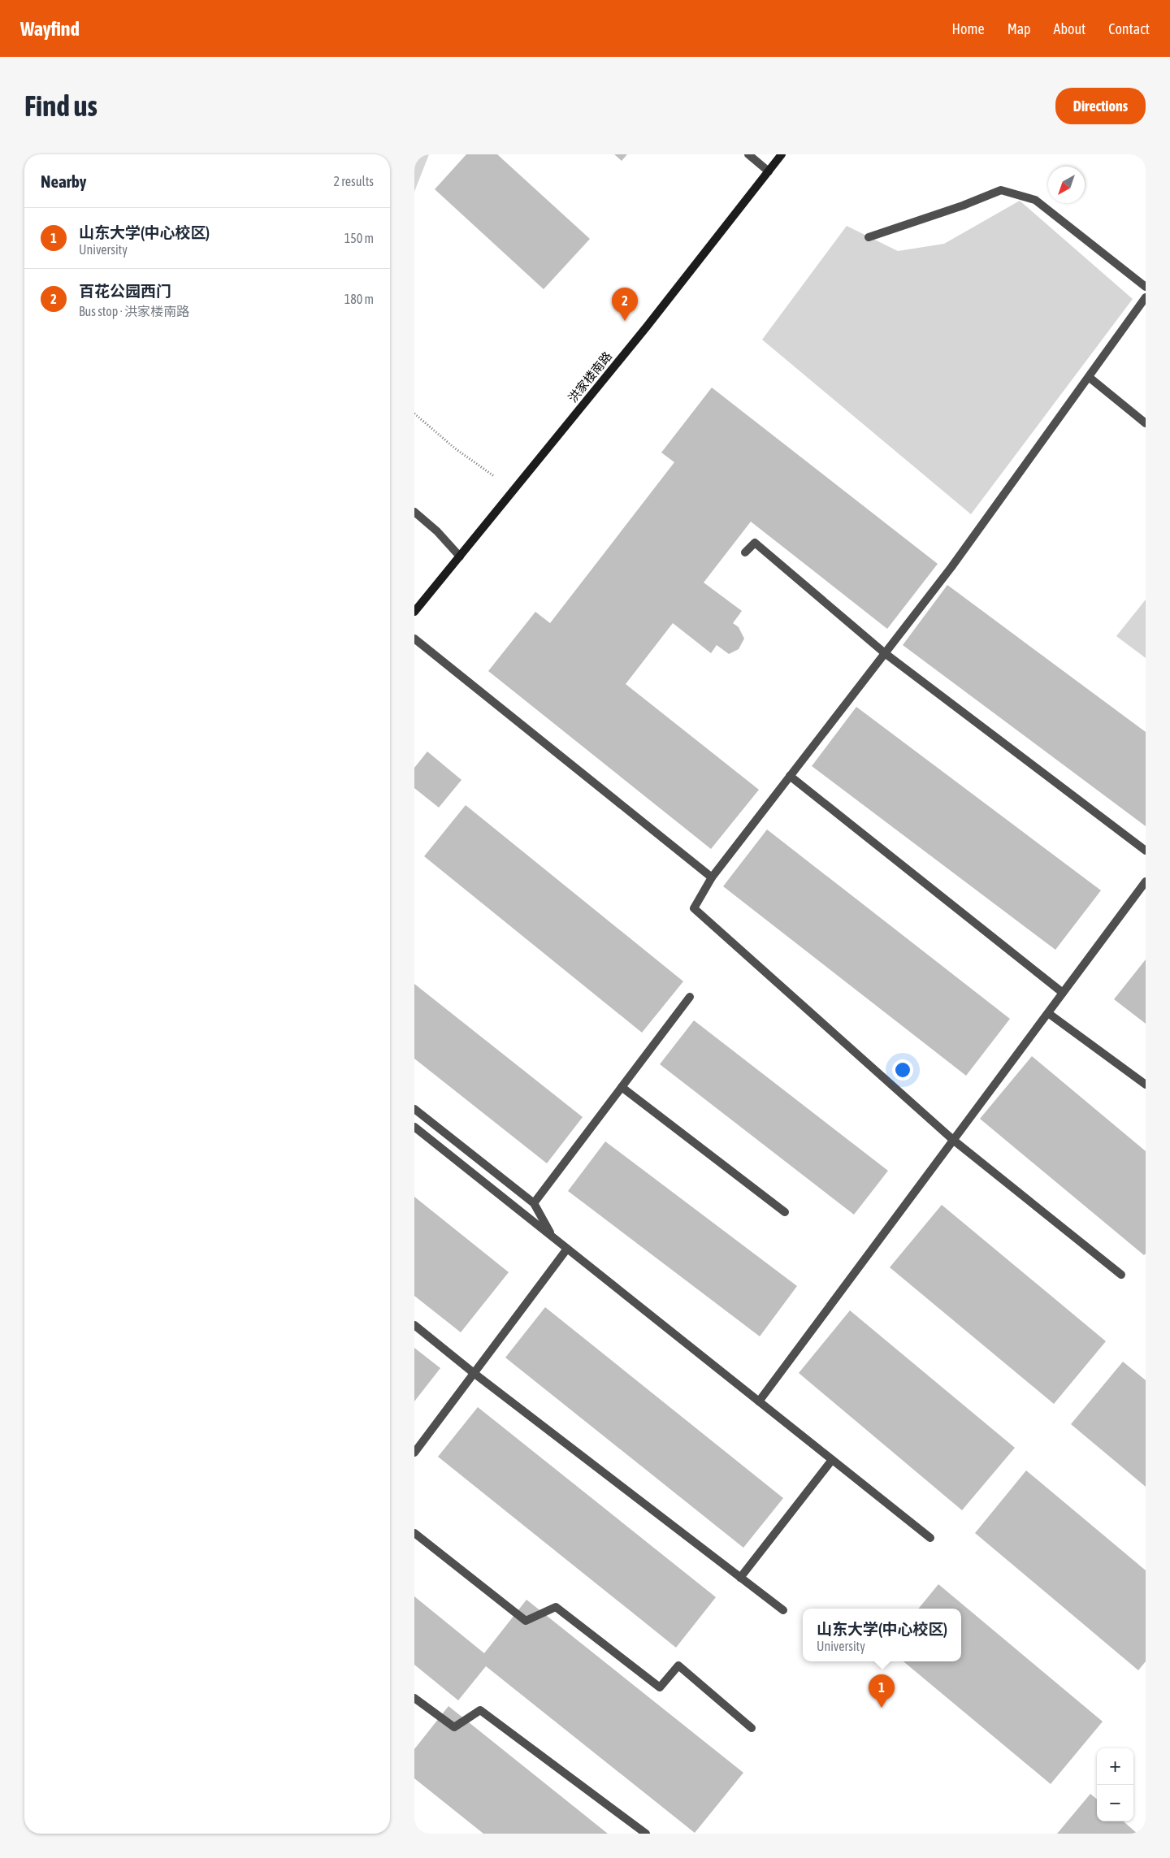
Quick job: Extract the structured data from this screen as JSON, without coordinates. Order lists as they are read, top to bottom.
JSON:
{
  "streets": {
    "street": ["洪家楼南路"]
  },
  "north": "bottom left",
  "page": {
    "header": "Wayfind",
    "nav": [
      "Home",
      "Map",
      "About",
      "Contact"
    ],
    "buttons": "Directions",
    "title": "Find us",
    "heading": ["Nearby", "2 results"],
    "list": [
      {
        "mark": "1",
        "name": "山东大学(中心校区)",
        "note": "University",
        "value": "150 m"
      },
      {
        "mark": "2",
        "name": "百花公园西门",
        "note": "Bus stop · 洪家楼南路",
        "value": "180 m"
      }
    ],
    "pins": ["2", "1"],
    "popup": ["山东大学(中心校区)", "University"],
    "map_buttons": ["+", "−"]
  }
}
